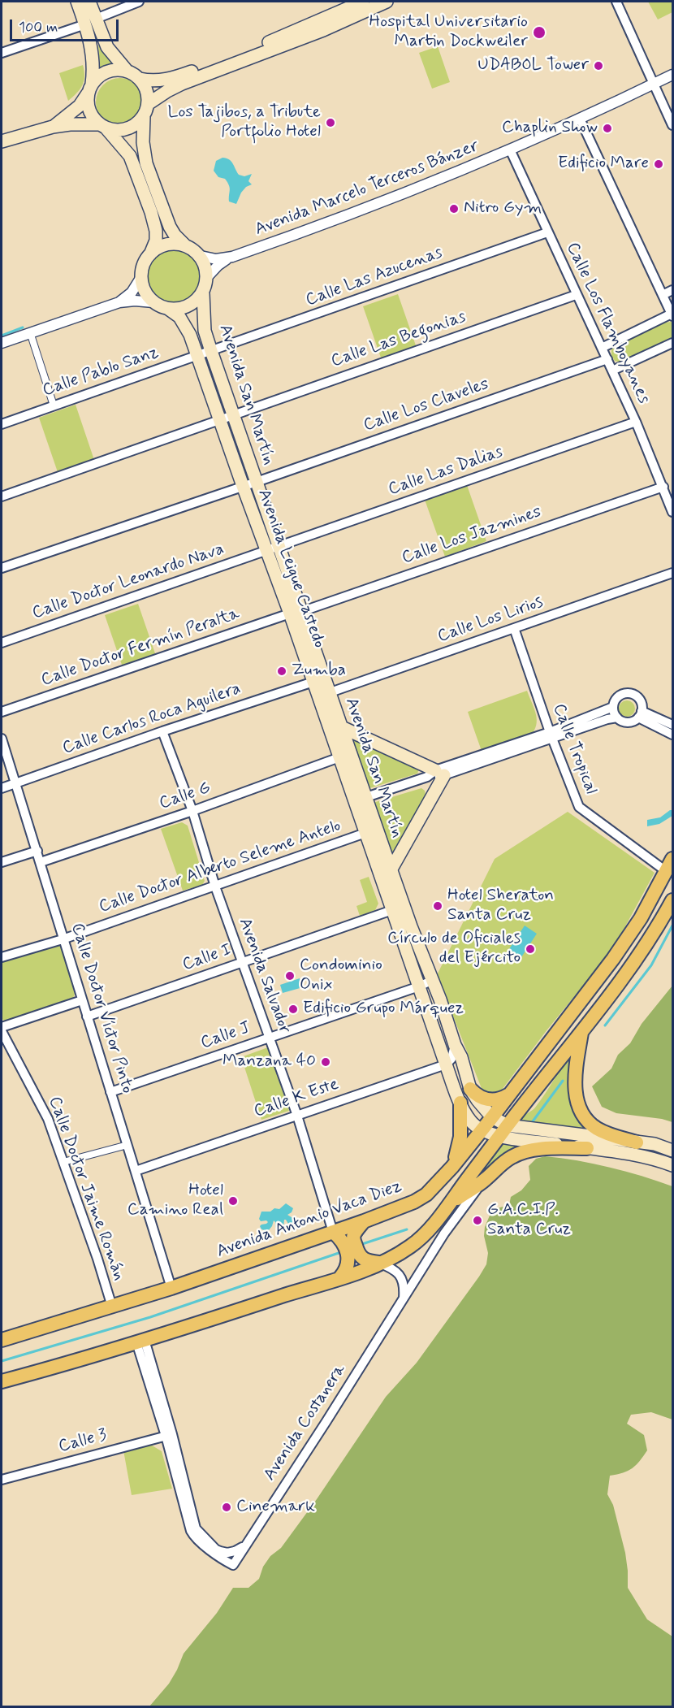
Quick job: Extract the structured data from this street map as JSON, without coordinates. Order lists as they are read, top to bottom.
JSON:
{
  "streets": {
    "highway": ["Avenida Antonio Vaca Diez"],
    "main road": ["Avenida San Martín", "Avenida Leigue Castedo"],
    "street": [
      "Avenida Marcelo Terceros Bánzer",
      "Calle Las Azucenas",
      "Calle Los Flamboyanes",
      "Calle Las Begonias",
      "Calle Pablo Sanz",
      "Calle Los Claveles",
      "Calle Las Dalias",
      "Calle Los Jazmines",
      "Calle Doctor Leonardo Nava",
      "Calle Los Lirios",
      "Calle Doctor Fermín Peralta",
      "Calle Carlos Roca Aguilera",
      "Calle Tropical",
      "Calle G",
      "Calle Doctor Alberto Seleme Antelo",
      "Calle I",
      "Avenida Salvador",
      "Calle Doctor Víctor Pinto",
      "Calle J",
      "Calle K Este",
      "Calle Doctor Jaime Román",
      "Avenida Costanera",
      "Calle 3"
    ]
  },
  "crossings": [
    ["Avenida Marcelo Terceros Bánzer", "Calle Los Flamboyanes"],
    ["Avenida Marcelo Terceros Bánzer", "Avenida San Martín"],
    ["Avenida Marcelo Terceros Bánzer", "Avenida Leigue Castedo"],
    ["Calle Las Azucenas", "Calle Los Flamboyanes"],
    ["Calle Las Azucenas", "Calle Pablo Sanz"],
    ["Calle Las Azucenas", "Avenida San Martín"],
    ["Calle Los Flamboyanes", "Calle Las Begonias"],
    ["Calle Los Flamboyanes", "Calle Los Claveles"],
    ["Calle Los Flamboyanes", "Calle Las Dalias"],
    ["Calle Los Flamboyanes", "Calle Los Jazmines"],
    ["Calle Las Begonias", "Avenida San Martín"],
    ["Calle Las Begonias", "Avenida Leigue Castedo"],
    ["Calle Pablo Sanz", "Avenida San Martín"],
    ["Calle Pablo Sanz", "Avenida Leigue Castedo"],
    ["Avenida San Martín", "Calle Los Claveles"],
    ["Avenida San Martín", "Calle Las Dalias"],
    ["Avenida San Martín", "Calle Los Jazmines"],
    ["Avenida San Martín", "Avenida Leigue Castedo"],
    ["Avenida San Martín", "Calle Los Lirios"],
    ["Avenida San Martín", "Calle Doctor Fermín Peralta"],
    ["Avenida San Martín", "Calle Carlos Roca Aguilera"],
    ["Avenida San Martín", "Calle G"],
    ["Avenida San Martín", "Calle Doctor Alberto Seleme Antelo"],
    ["Avenida San Martín", "Calle I"],
    ["Avenida San Martín", "Calle J"],
    ["Avenida San Martín", "Calle K Este"],
    ["Avenida San Martín", "Avenida Antonio Vaca Diez"],
    ["Calle Los Claveles", "Avenida Leigue Castedo"],
    ["Calle Las Dalias", "Avenida Leigue Castedo"],
    ["Calle Las Dalias", "Calle Doctor Leonardo Nava"],
    ["Calle Los Jazmines", "Avenida Leigue Castedo"],
    ["Calle Los Jazmines", "Calle Doctor Fermín Peralta"],
    ["Avenida Leigue Castedo", "Calle Doctor Leonardo Nava"],
    ["Avenida Leigue Castedo", "Calle Doctor Fermín Peralta"],
    ["Avenida Leigue Castedo", "Calle Carlos Roca Aguilera"],
    ["Calle Los Lirios", "Calle Tropical"],
    ["Calle Carlos Roca Aguilera", "Avenida Salvador"],
    ["Calle Carlos Roca Aguilera", "Calle Doctor Víctor Pinto"],
    ["Calle Tropical", "Avenida Antonio Vaca Diez"],
    ["Calle G", "Avenida Salvador"],
    ["Calle G", "Calle Doctor Víctor Pinto"],
    ["Calle Doctor Alberto Seleme Antelo", "Avenida Salvador"],
    ["Calle Doctor Alberto Seleme Antelo", "Calle Doctor Víctor Pinto"],
    ["Calle I", "Avenida Salvador"],
    ["Calle I", "Calle Doctor Víctor Pinto"],
    ["Avenida Salvador", "Calle J"],
    ["Avenida Salvador", "Calle K Este"],
    ["Avenida Salvador", "Avenida Antonio Vaca Diez"],
    ["Calle Doctor Víctor Pinto", "Calle J"],
    ["Calle Doctor Víctor Pinto", "Calle K Este"],
    ["Calle Doctor Víctor Pinto", "Avenida Antonio Vaca Diez"],
    ["Calle Doctor Jaime Román", "Avenida Antonio Vaca Diez"],
    ["Avenida Costanera", "Calle 3"]
  ],
  "places": [
    "Hospital Universitario Martin Dockweiler",
    "UDABOL Tower",
    "Los Tajibos, a Tribute Portfolio Hotel",
    "Chaplin Show",
    "Edificio Mare",
    "Nitro Gym",
    "Zumba",
    "Hotel Sheraton Santa Cruz",
    "Círculo de Oficiales del Ejército",
    "Condominio Onix",
    "Edificio Grupo Márquez",
    "Manzana 40",
    "Hotel Camino Real",
    "G.A.C.I.P. Santa Cruz",
    "Cinemark"
  ],
  "scale_bar": "100 m"
}
